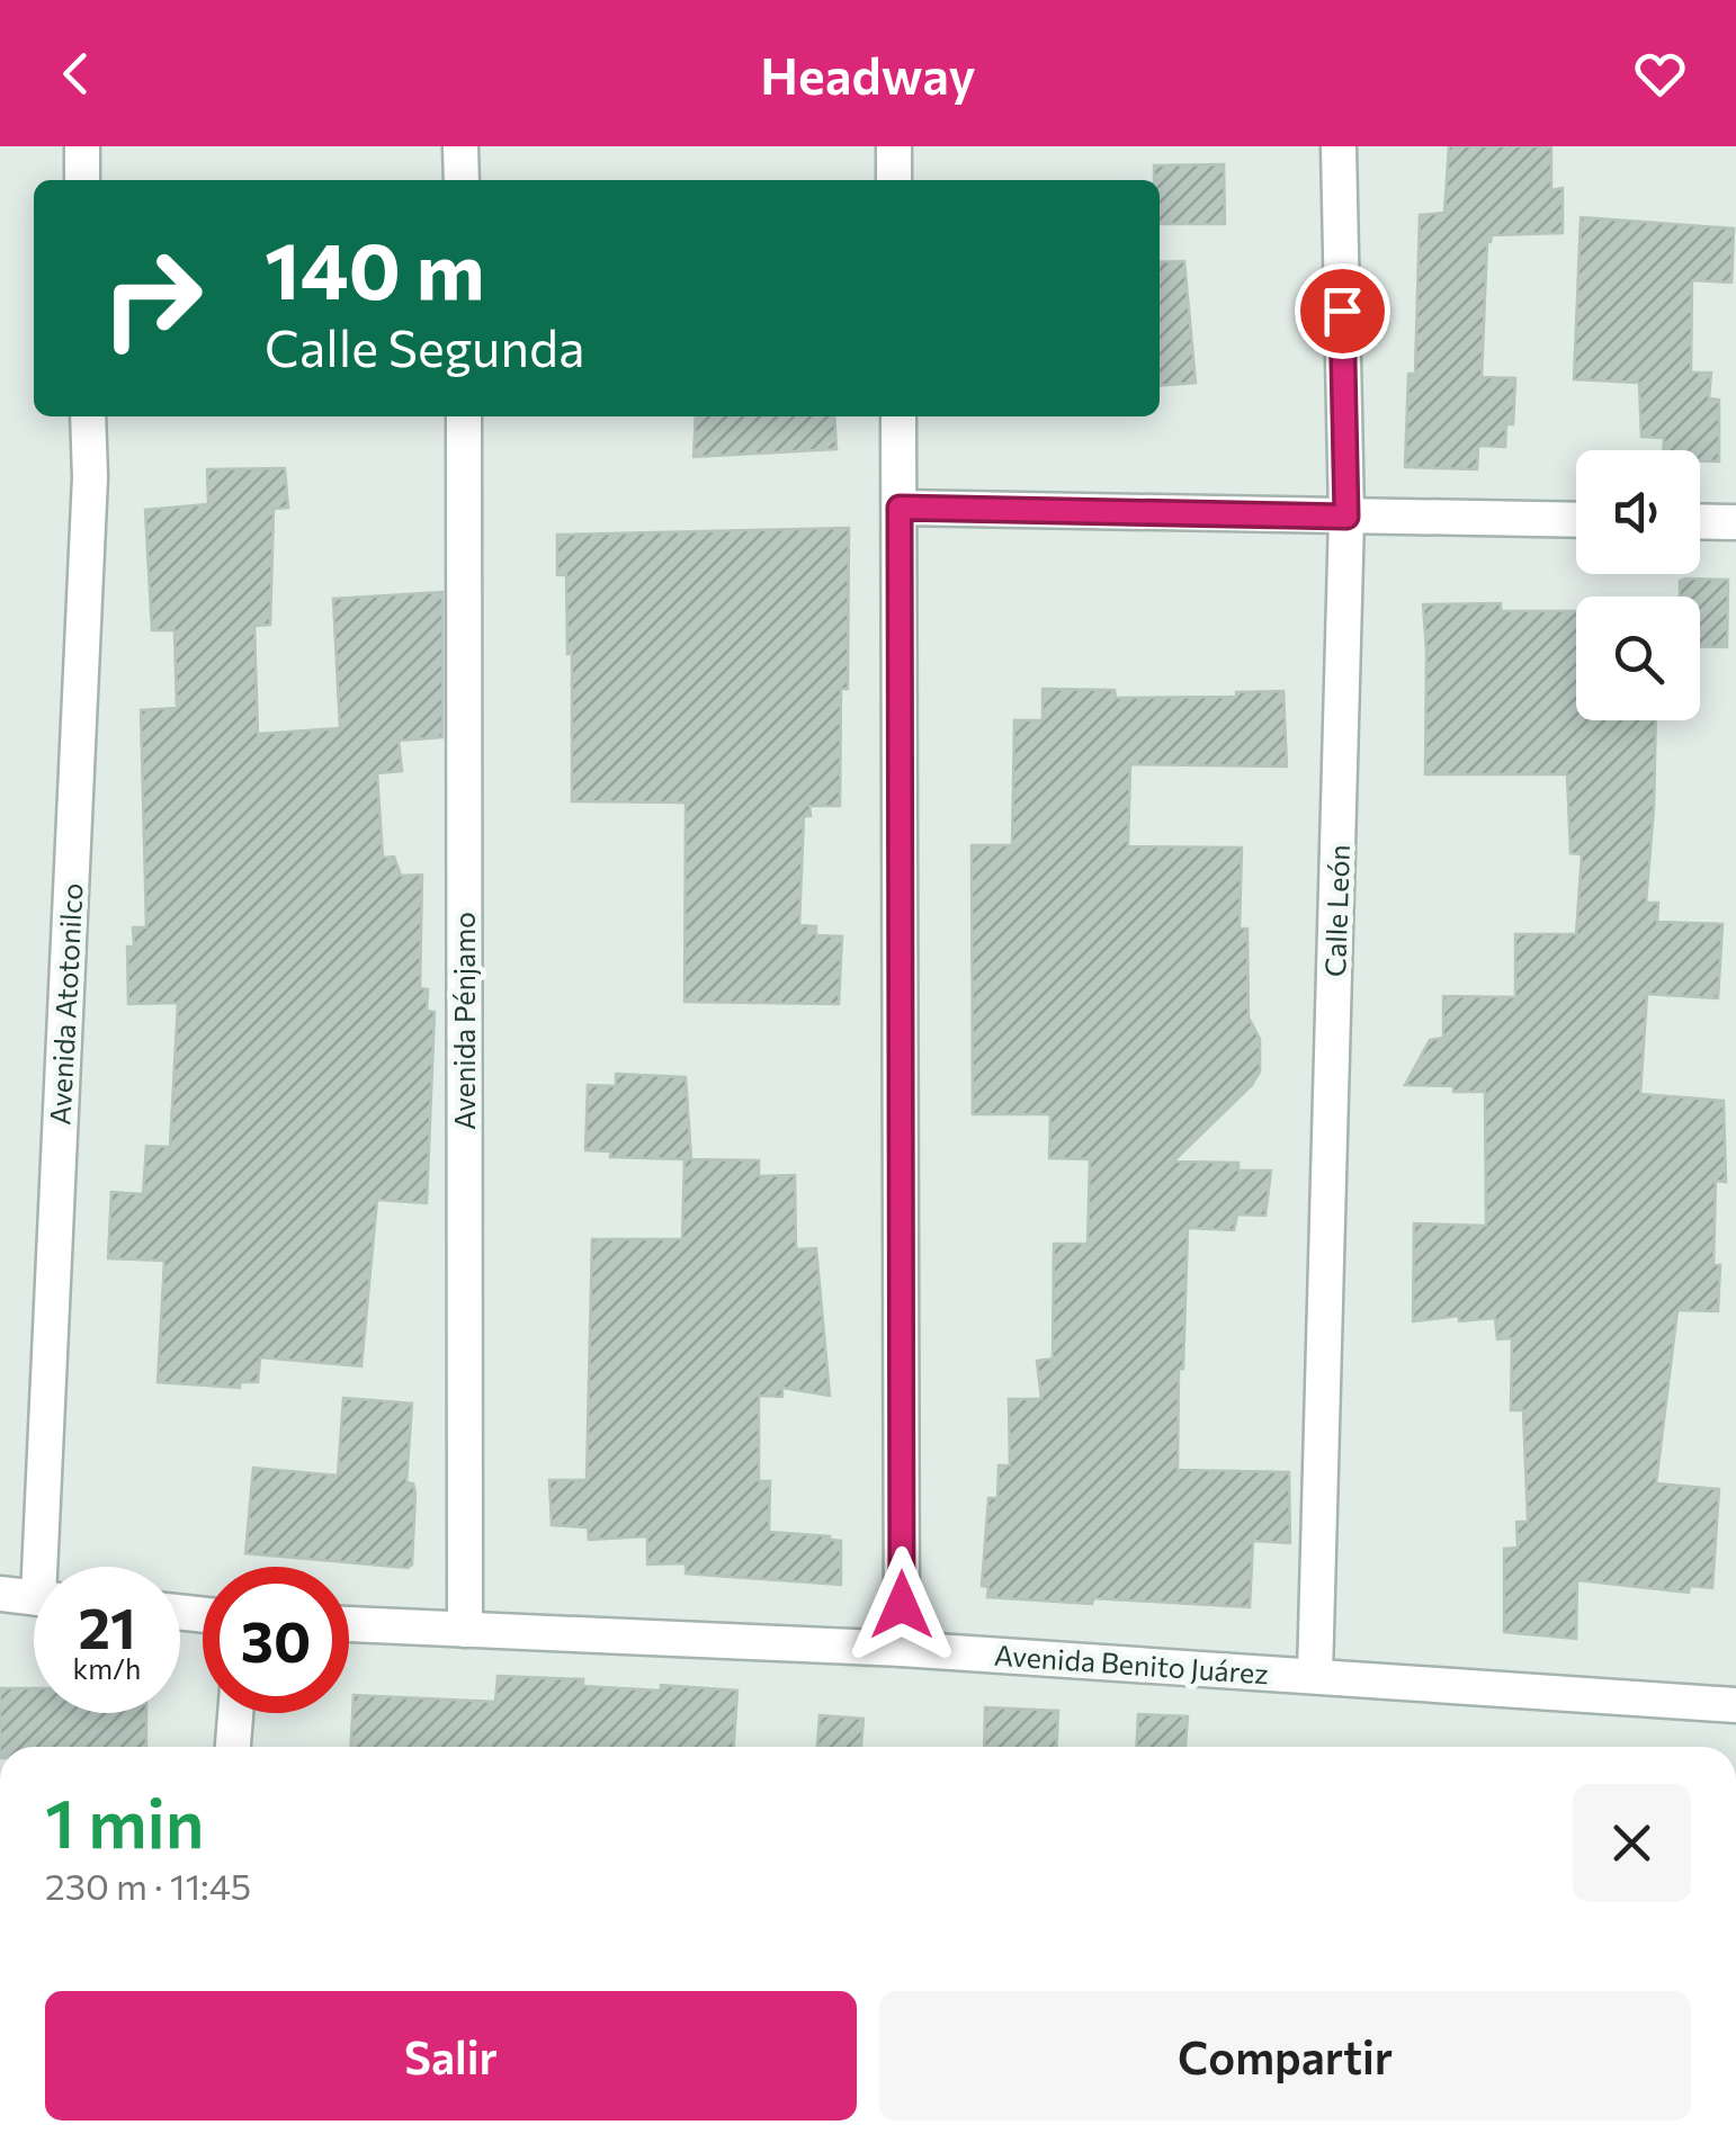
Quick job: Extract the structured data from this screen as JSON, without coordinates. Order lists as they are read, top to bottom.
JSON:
{
  "streets": {
    "street": [
      "Calle León",
      "Avenida Atotonilco",
      "Avenida Pénjamo",
      "Avenida Benito Juárez"
    ]
  },
  "crossings": [
    ["Calle León", "Avenida Benito Juárez"],
    ["Avenida Pénjamo", "Avenida Benito Juárez"]
  ],
  "page": {
    "header": "Headway",
    "turn": ["140 m", "Calle Segunda"],
    "speed": "21 km/h",
    "limit": "30",
    "heading": ["1 min", "230 m · 11:45"],
    "buttons": ["Salir", "Compartir"]
  }
}
